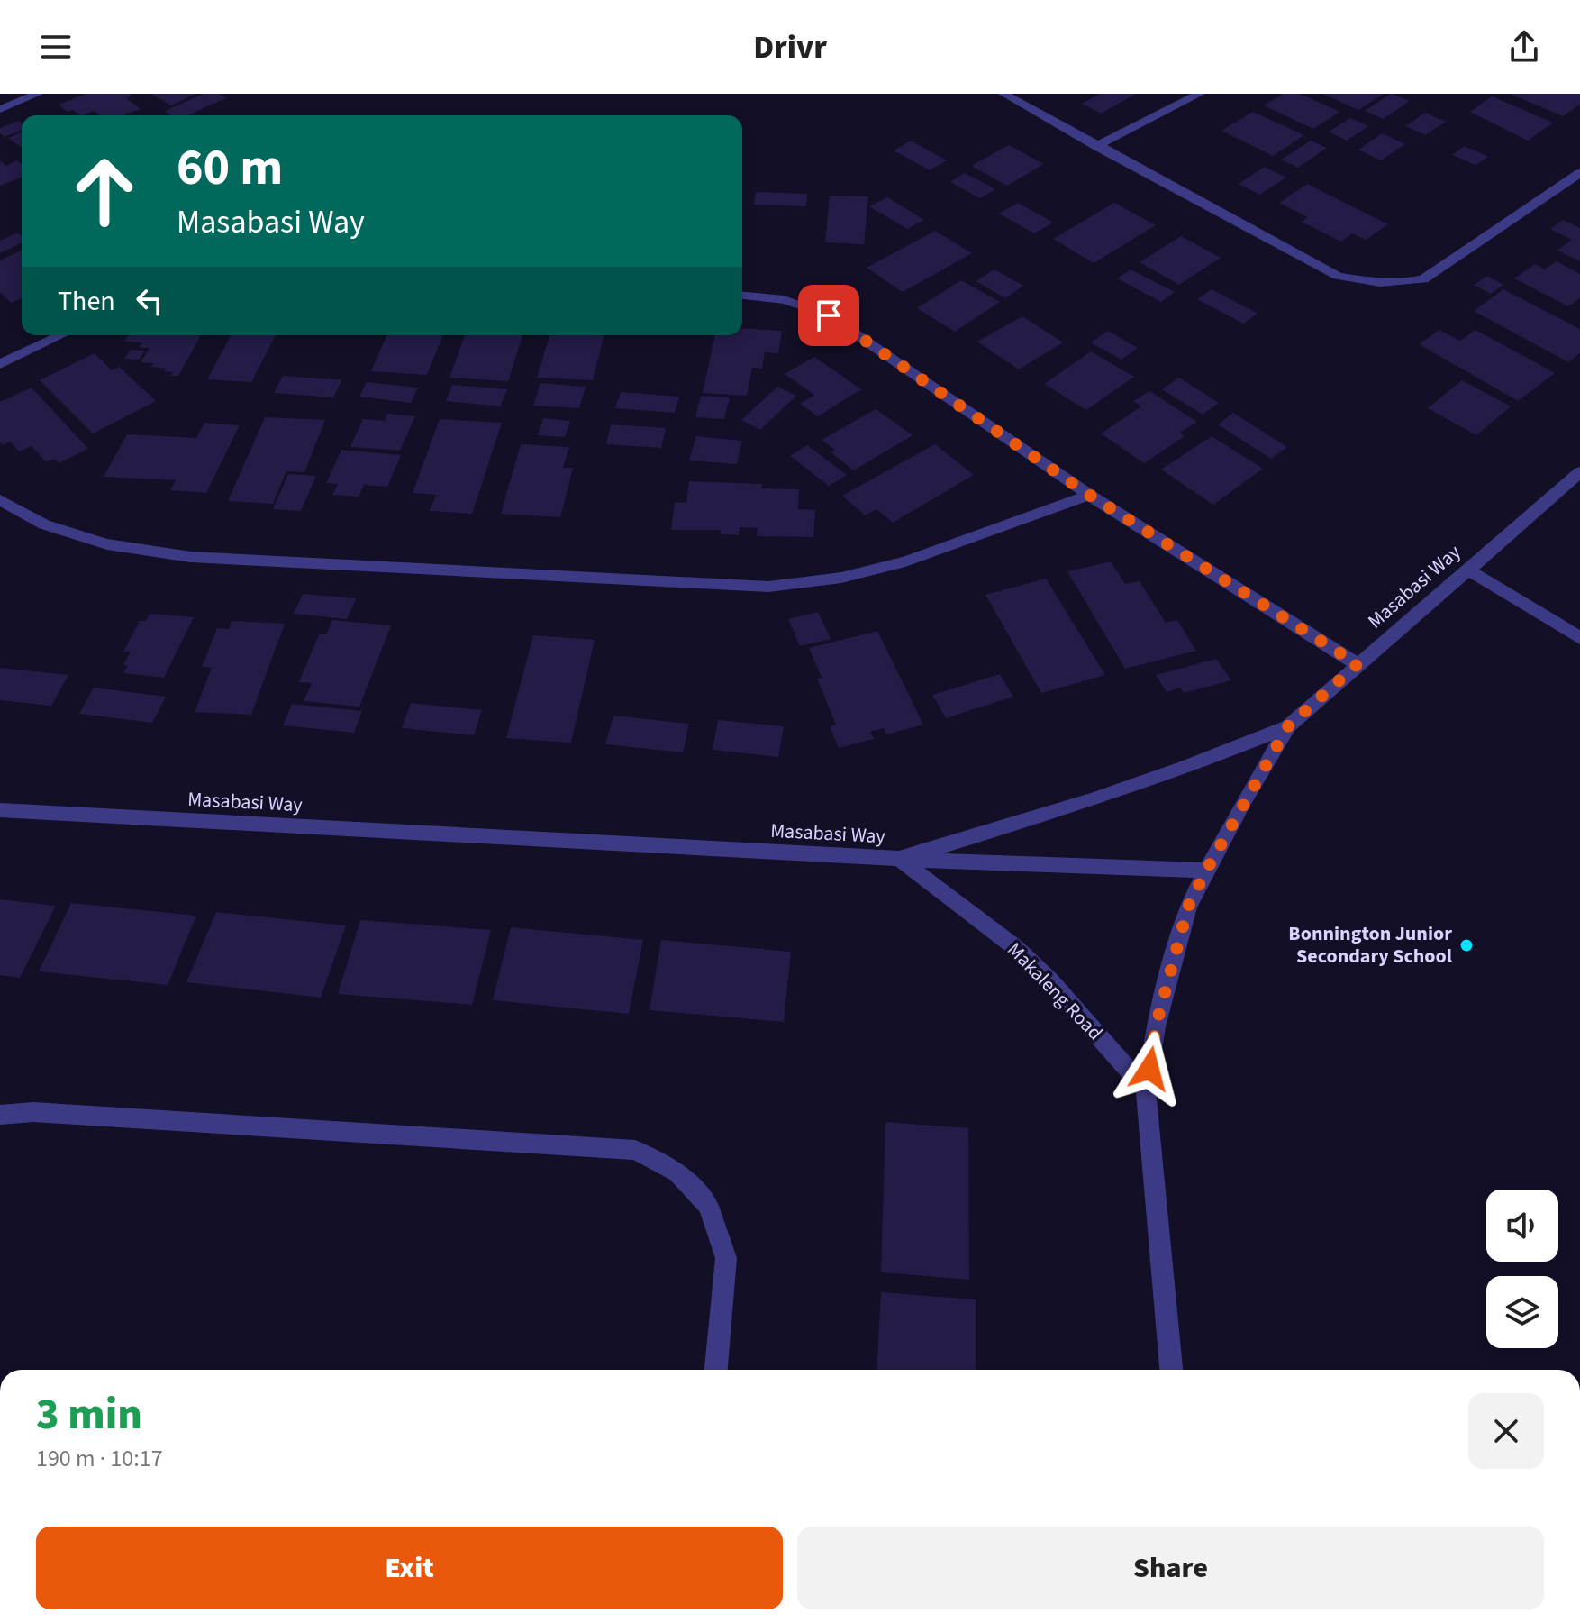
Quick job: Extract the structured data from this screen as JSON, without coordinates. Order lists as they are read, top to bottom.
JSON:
{
  "streets": {
    "street": ["Masabasi Way", "Makaleng Road"]
  },
  "crossings": [
    ["Masabasi Way", "Makaleng Road"]
  ],
  "places": ["Bonnington Junior Secondary School"],
  "page": {
    "header": "Drivr",
    "turn": ["60 m", "Masabasi Way"],
    "then": "Then",
    "heading": ["3 min", "190 m · 10:17"],
    "buttons": ["Exit", "Share"]
  }
}
